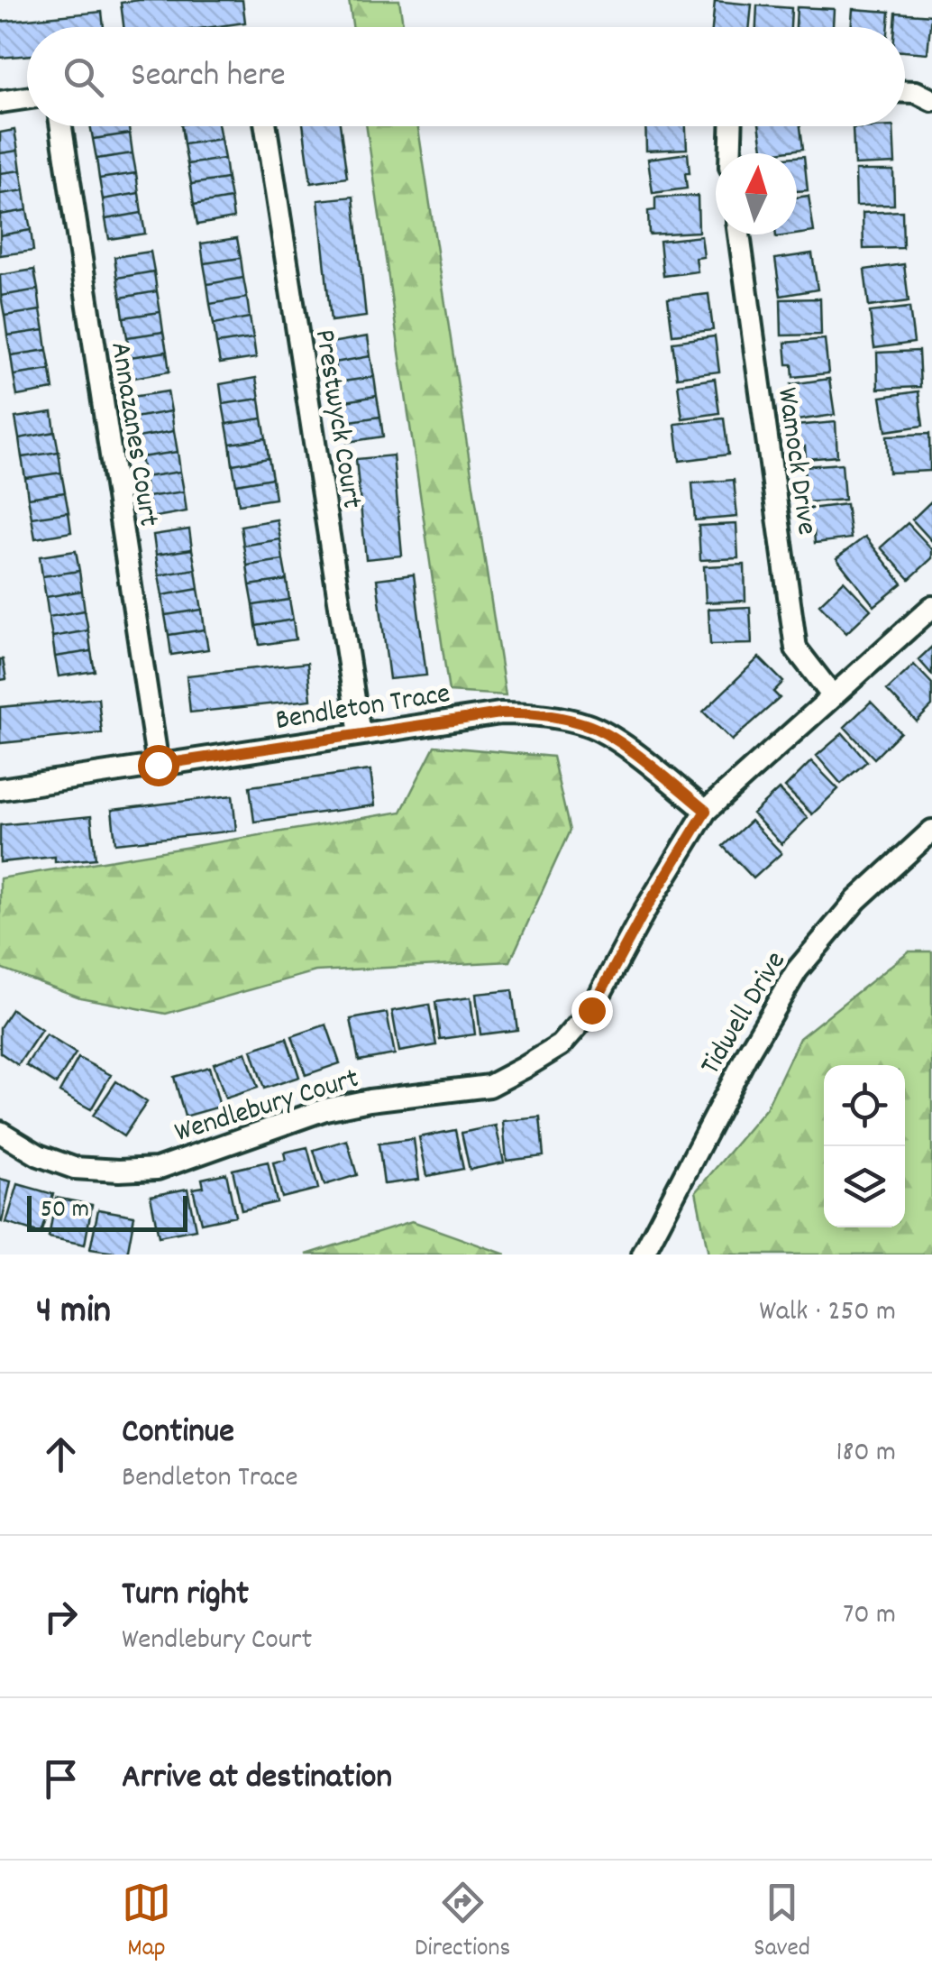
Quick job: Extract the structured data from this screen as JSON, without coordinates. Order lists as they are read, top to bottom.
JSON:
{
  "streets": {
    "street": [
      "Prestwyck Court",
      "Annazanes Court",
      "Wamock Drive",
      "Bendleton Trace",
      "Tidwell Drive",
      "Wendlebury Court"
    ]
  },
  "crossings": [
    ["Prestwyck Court", "Bendleton Trace"],
    ["Annazanes Court", "Bendleton Trace"],
    ["Wamock Drive", "Wendlebury Court"],
    ["Bendleton Trace", "Wendlebury Court"]
  ],
  "scale_bar": "50 m",
  "north": "top",
  "page": {
    "search": "Search here",
    "scale": "50 m",
    "heading": ["4 min", "Walk · 250 m"],
    "list": [
      ["Continue", "Bendleton Trace", "180 m"],
      ["Turn right", "Wendlebury Court", "70 m"],
      "Arrive at destination"
    ],
    "nav": ["Map", "Directions", "Saved"]
  }
}
